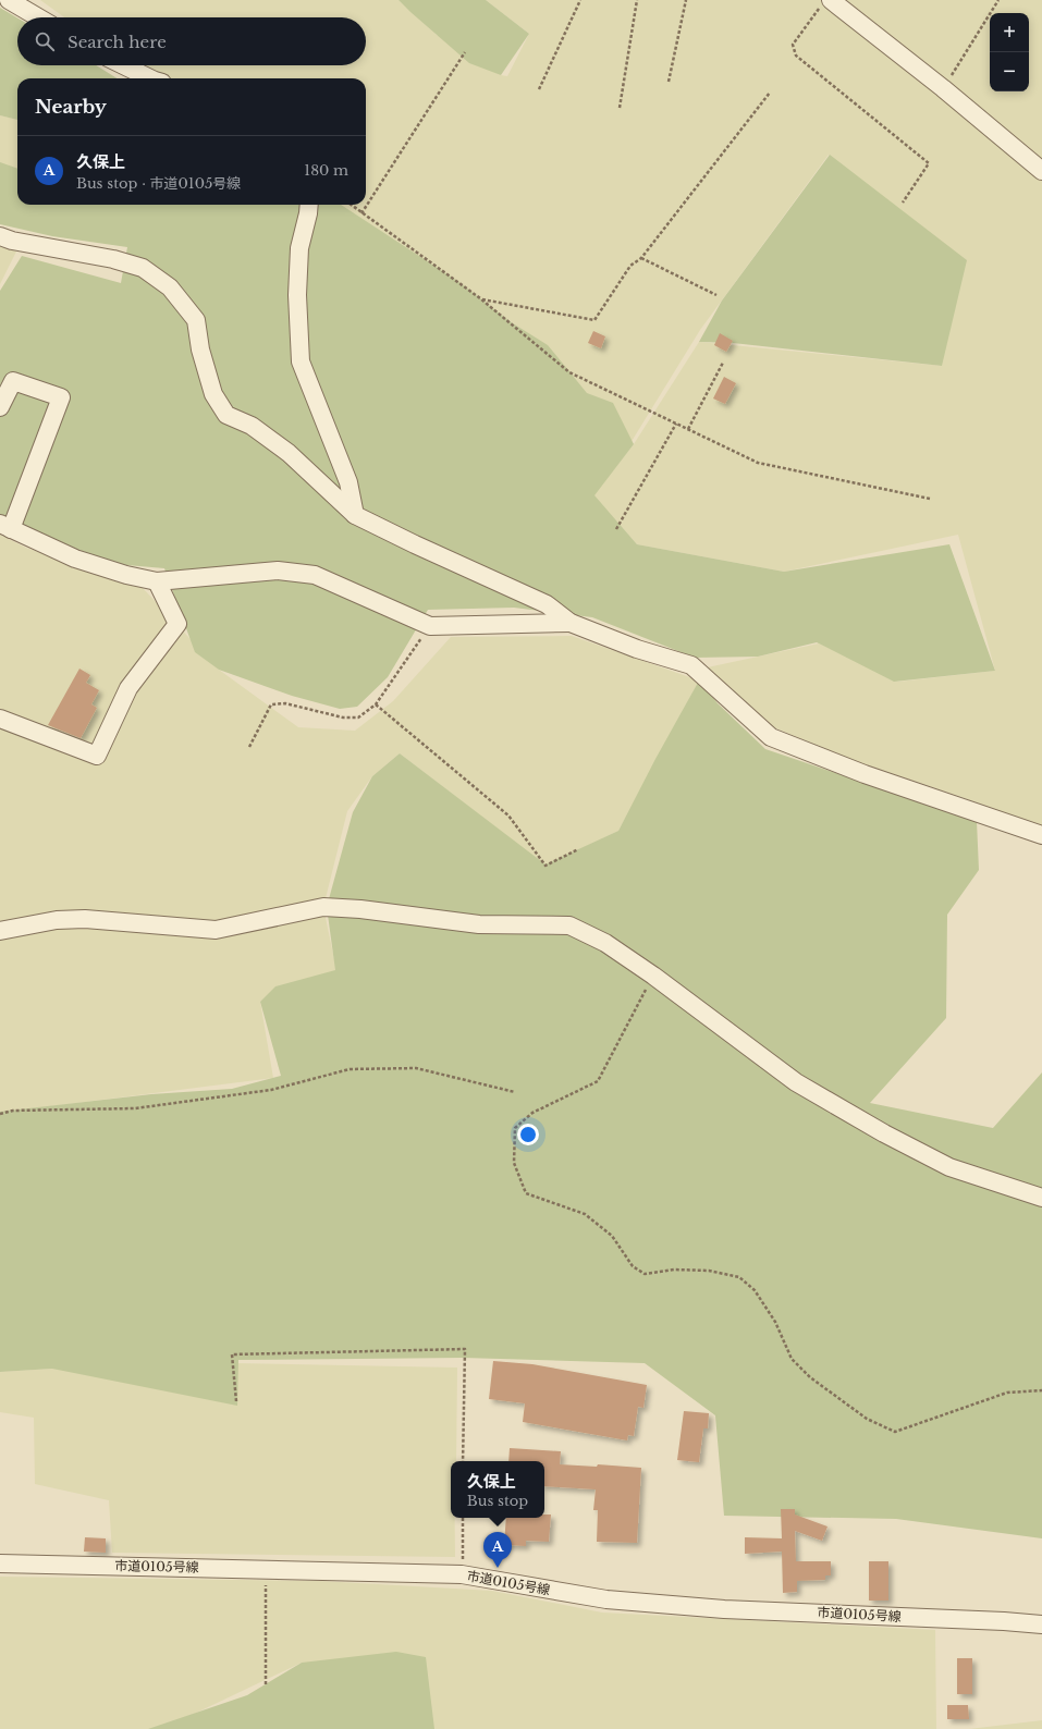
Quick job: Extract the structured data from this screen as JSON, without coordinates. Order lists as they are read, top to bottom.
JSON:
{
  "streets": {
    "street": ["市道0105号線"]
  },
  "page": {
    "map_buttons": ["+", "−"],
    "search": "Search here",
    "heading": "Nearby",
    "list": [
      {
        "mark": "A",
        "name": "久保上",
        "note": "Bus stop · 市道0105号線",
        "value": "180 m"
      }
    ],
    "popup": ["久保上", "Bus stop"],
    "pins": "A"
  }
}
